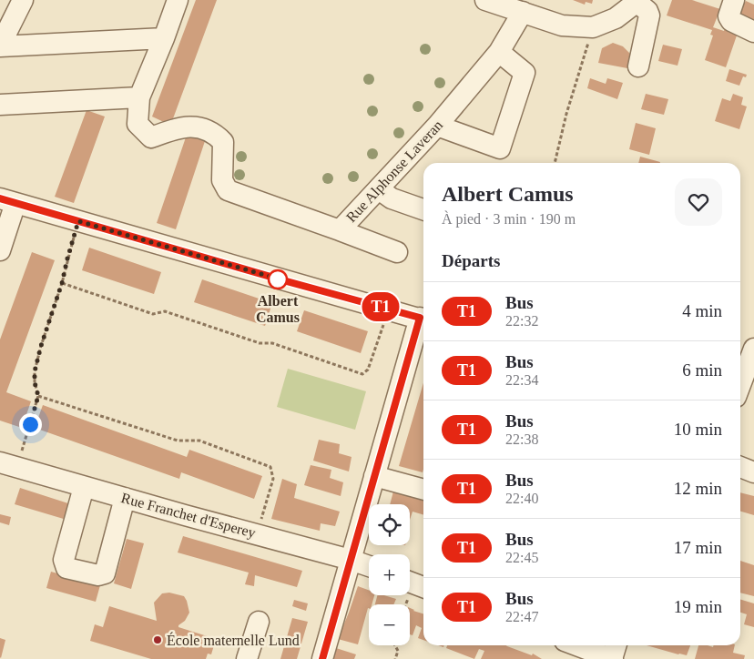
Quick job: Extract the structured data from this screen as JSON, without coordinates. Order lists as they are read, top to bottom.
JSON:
{
  "streets": {
    "street": ["Rue Alphonse Laveran", "Rue Franchet d'Esperey"]
  },
  "places": ["Albert Camus", "École maternelle Lund"],
  "lines": ["bus line T1"],
  "page": {
    "on_map": "T1",
    "heading": [
      ["Albert Camus", "À pied · 3 min · 190 m"],
      "Départs"
    ],
    "list": [
      {
        "mark": "T1",
        "name": "Bus",
        "note": "22:32",
        "value": "4 min"
      },
      {
        "mark": "T1",
        "name": "Bus",
        "note": "22:34",
        "value": "6 min"
      },
      {
        "mark": "T1",
        "name": "Bus",
        "note": "22:38",
        "value": "10 min"
      },
      {
        "mark": "T1",
        "name": "Bus",
        "note": "22:40",
        "value": "12 min"
      },
      {
        "mark": "T1",
        "name": "Bus",
        "note": "22:45",
        "value": "17 min"
      },
      {
        "mark": "T1",
        "name": "Bus",
        "note": "22:47",
        "value": "19 min"
      }
    ],
    "map_buttons": ["+", "−"]
  }
}
